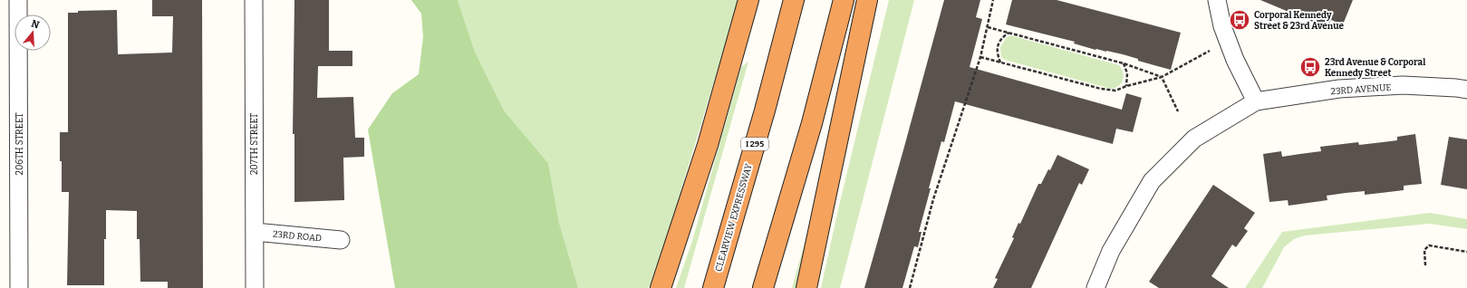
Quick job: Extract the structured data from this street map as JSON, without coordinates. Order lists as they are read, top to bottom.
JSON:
{
  "streets": {
    "highway": ["I 295", "CLEARVIEW EXPRESSWAY"],
    "street": [
      "23RD AVENUE",
      "206TH STREET",
      "207TH STREET",
      "23RD ROAD"
    ]
  },
  "crossings": [
    ["207TH STREET", "23RD ROAD"]
  ],
  "places": {
    "bus stop": ["Corporal Kennedy Street & 23rd Avenue", "23rd Avenue & Corporal Kennedy Street"]
  },
  "north": "top"
}
